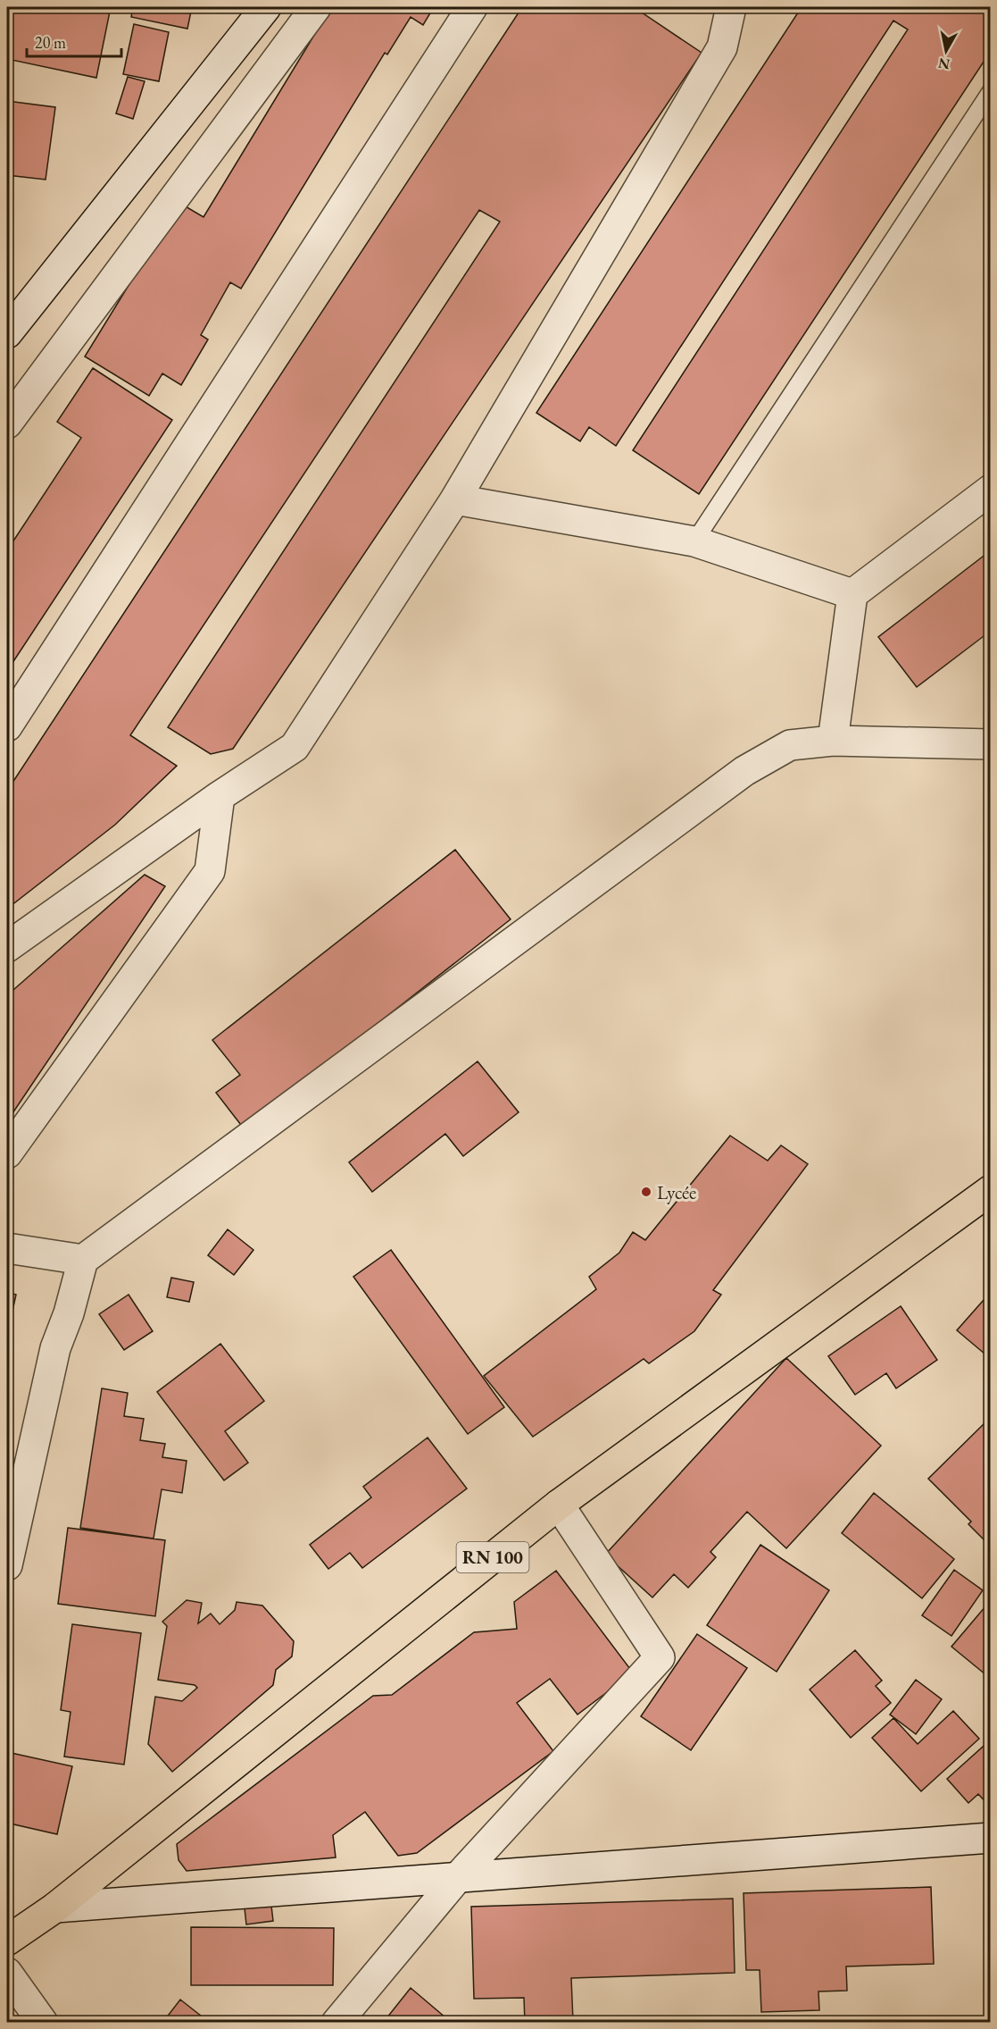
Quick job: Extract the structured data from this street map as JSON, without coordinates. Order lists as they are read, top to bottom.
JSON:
{
  "streets": {
    "main road": ["RN 100"]
  },
  "places": ["Lycée"],
  "scale_bar": "20 m",
  "north": "bottom"
}
